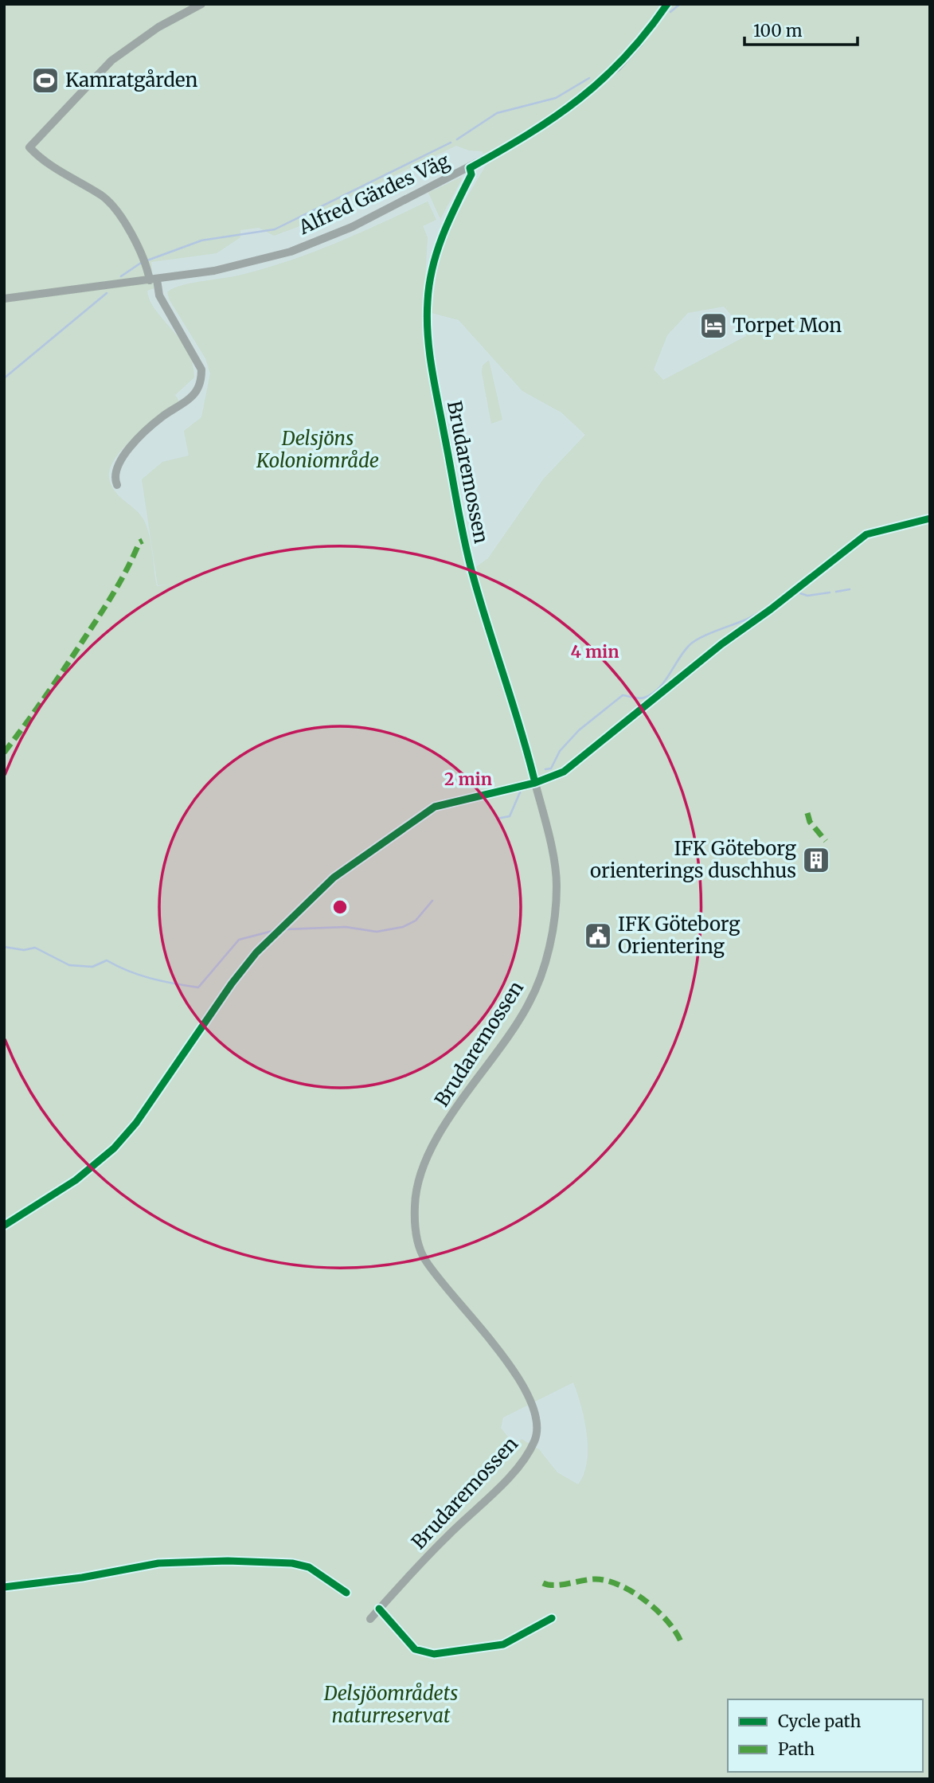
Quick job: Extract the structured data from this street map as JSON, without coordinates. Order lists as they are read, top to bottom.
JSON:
{
  "streets": {
    "street": ["Alfred Gärdes Väg", "Brudaremossen"]
  },
  "crossings": [
    ["Alfred Gärdes Väg", "Brudaremossen"]
  ],
  "parks": ["Delsjöns Koloniområde", "Delsjöområdets naturreservat"],
  "places": {
    "sports": ["Kamratgården"],
    "hotel": ["Torpet Mon"],
    "building": ["IFK Göteborg orienterings duschhus"],
    "public building": ["IFK Göteborg Orientering"]
  },
  "legend": ["Cycle path", "Path"],
  "scale_bar": "100 m",
  "rings": ["4 min", "2 min"]
}
